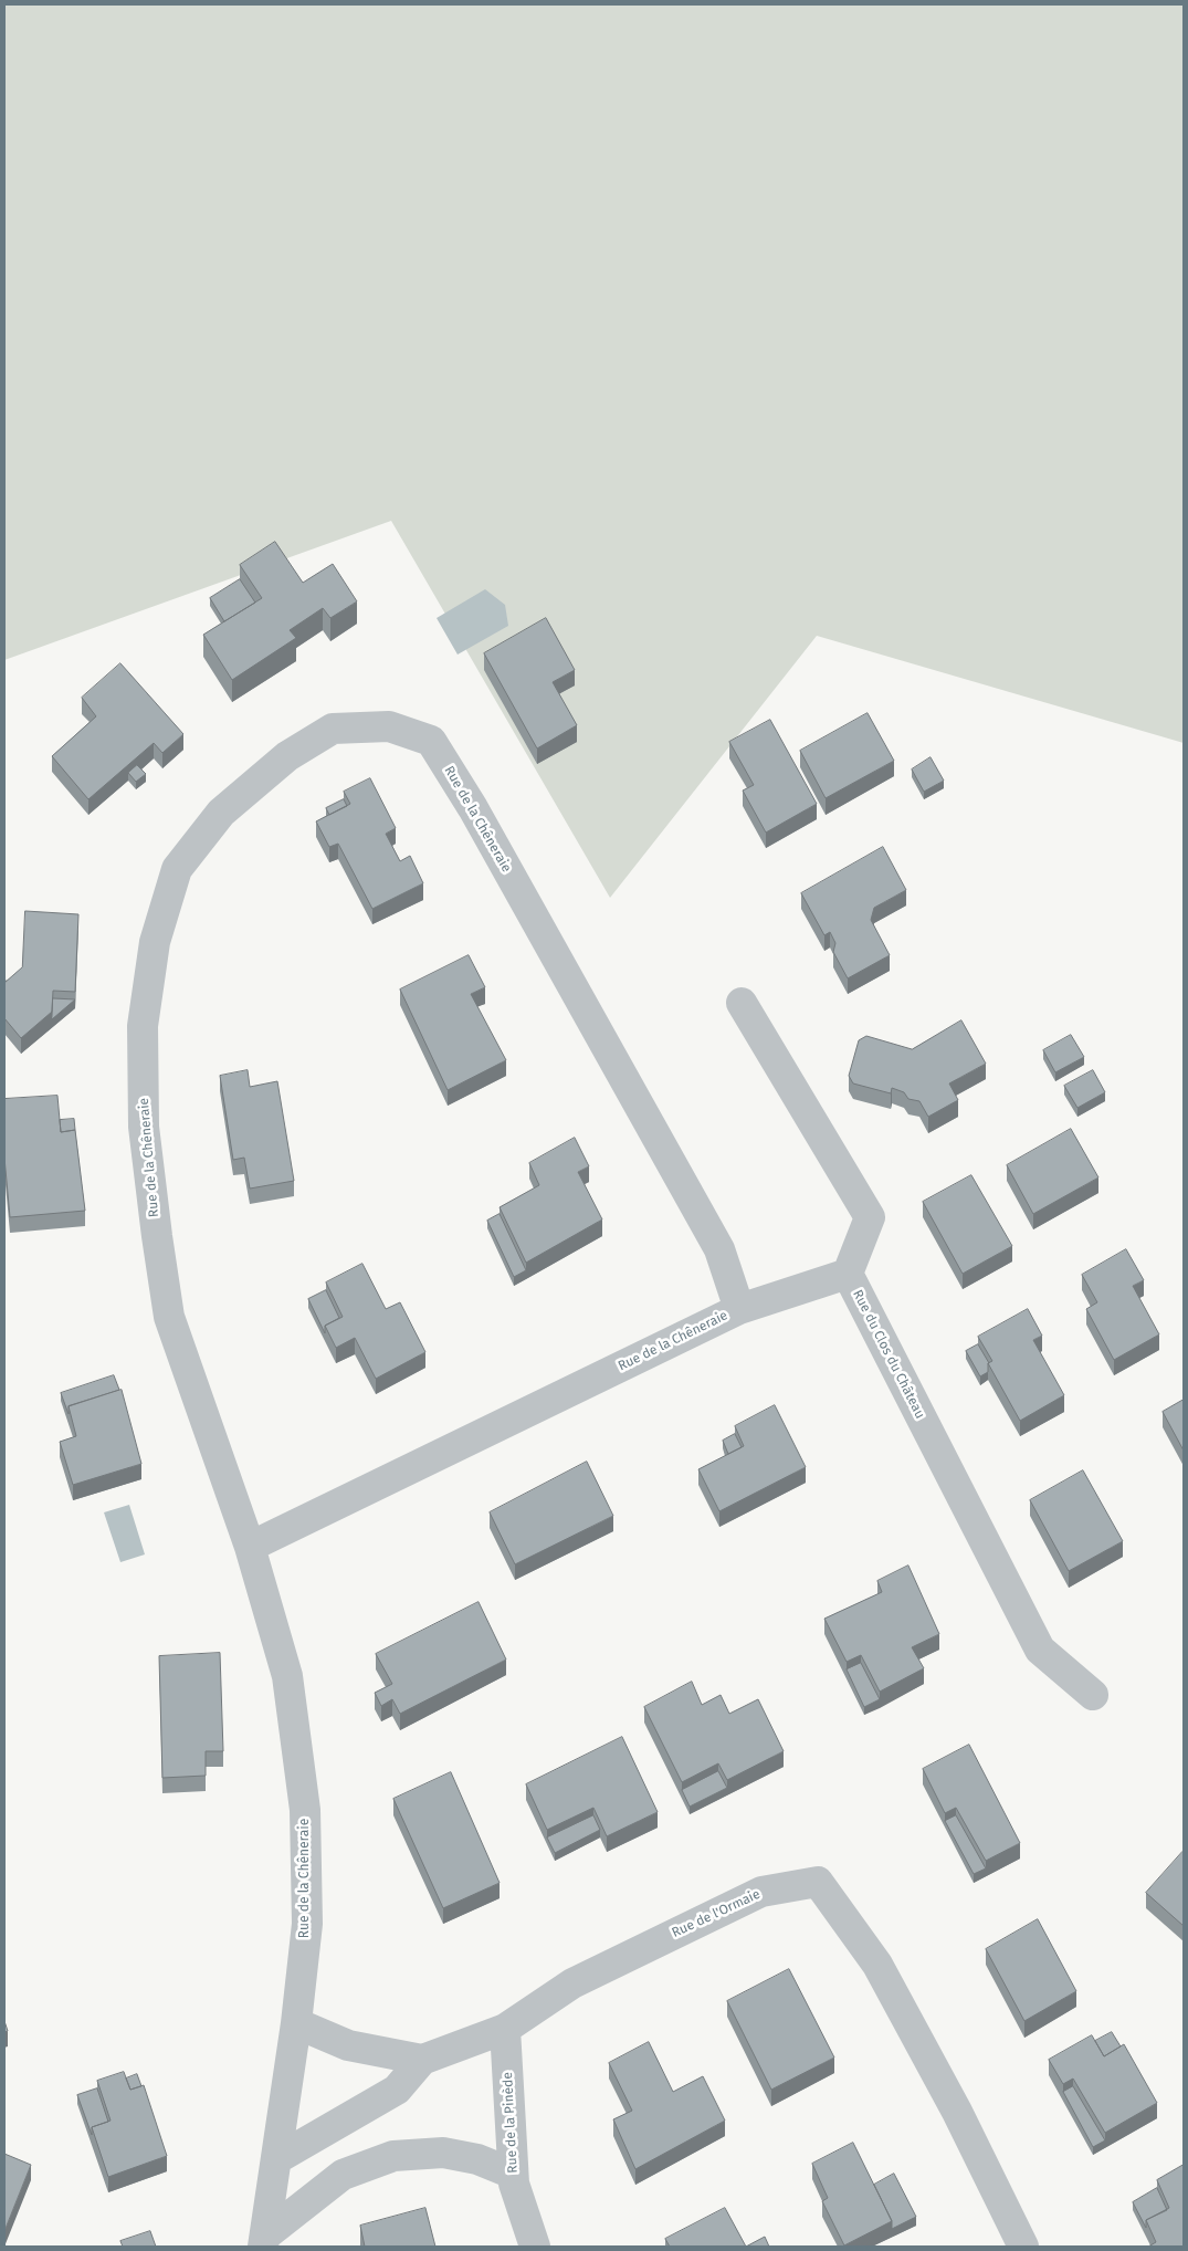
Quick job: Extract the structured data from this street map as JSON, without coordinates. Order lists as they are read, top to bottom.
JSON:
{
  "streets": {
    "street": [
      "Rue de la Chêneraie",
      "Rue du Clos du Château",
      "Rue de l'Ormaie",
      "Rue de la Pinède"
    ]
  },
  "crossings": [
    ["Rue de l'Ormaie", "Rue de la Pinède"]
  ]
}
